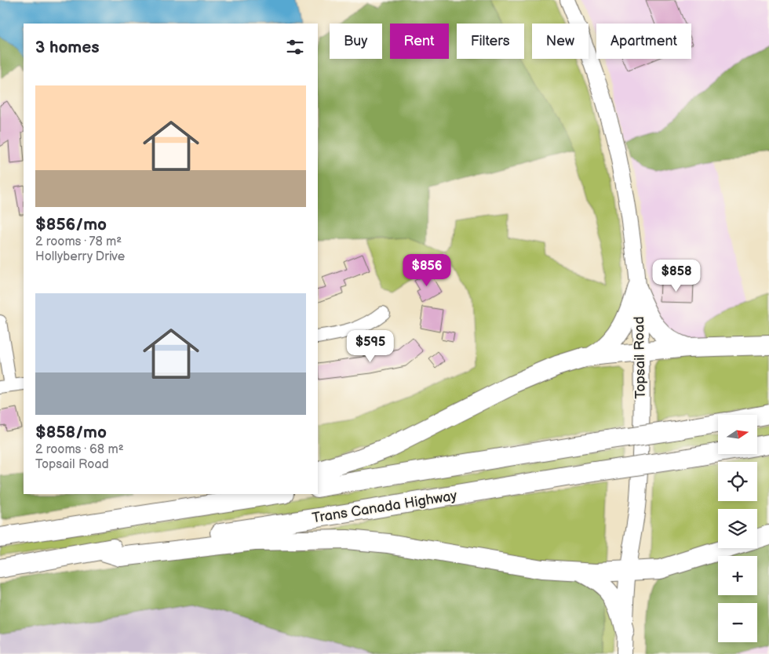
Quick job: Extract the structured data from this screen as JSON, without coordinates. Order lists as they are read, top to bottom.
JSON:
{
  "streets": {
    "highway": ["Trans Canada Highway"],
    "main road": ["Topsail Road"]
  },
  "north": "right",
  "page": {
    "chip": [
      "Buy",
      "Rent",
      "Filters",
      "New",
      "Apartment"
    ],
    "heading": "3 homes",
    "list": [
      {
        "name": "$856/mo",
        "note": "2 rooms · 78 m² · Hollyberry Drive"
      },
      {
        "name": "$858/mo",
        "note": "2 rooms · 68 m² · Topsail Road"
      }
    ],
    "price": ["$856", "$858", "$595"],
    "map_buttons": ["+", "−"]
  }
}
